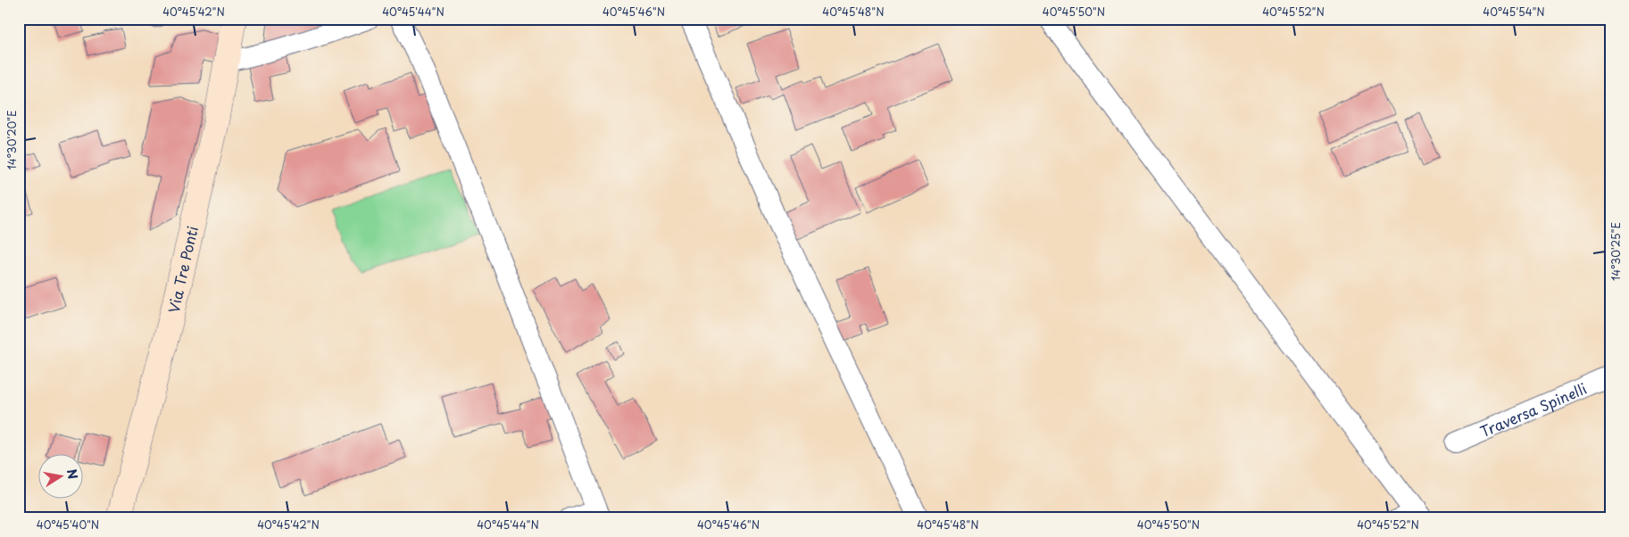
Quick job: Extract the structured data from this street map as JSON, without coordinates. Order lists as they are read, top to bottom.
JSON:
{
  "streets": {
    "street": ["Via Tre Ponti", "Traversa Spinelli"]
  },
  "north": "right",
  "coordinates": [
    "40°45'42\"N",
    "40°45'44\"N",
    "40°45'46\"N",
    "40°45'48\"N",
    "40°45'50\"N",
    "40°45'52\"N",
    "40°45'54\"N",
    "14°30'20\"E",
    "14°30'25\"E",
    "40°45'40\"N"
  ]
}
